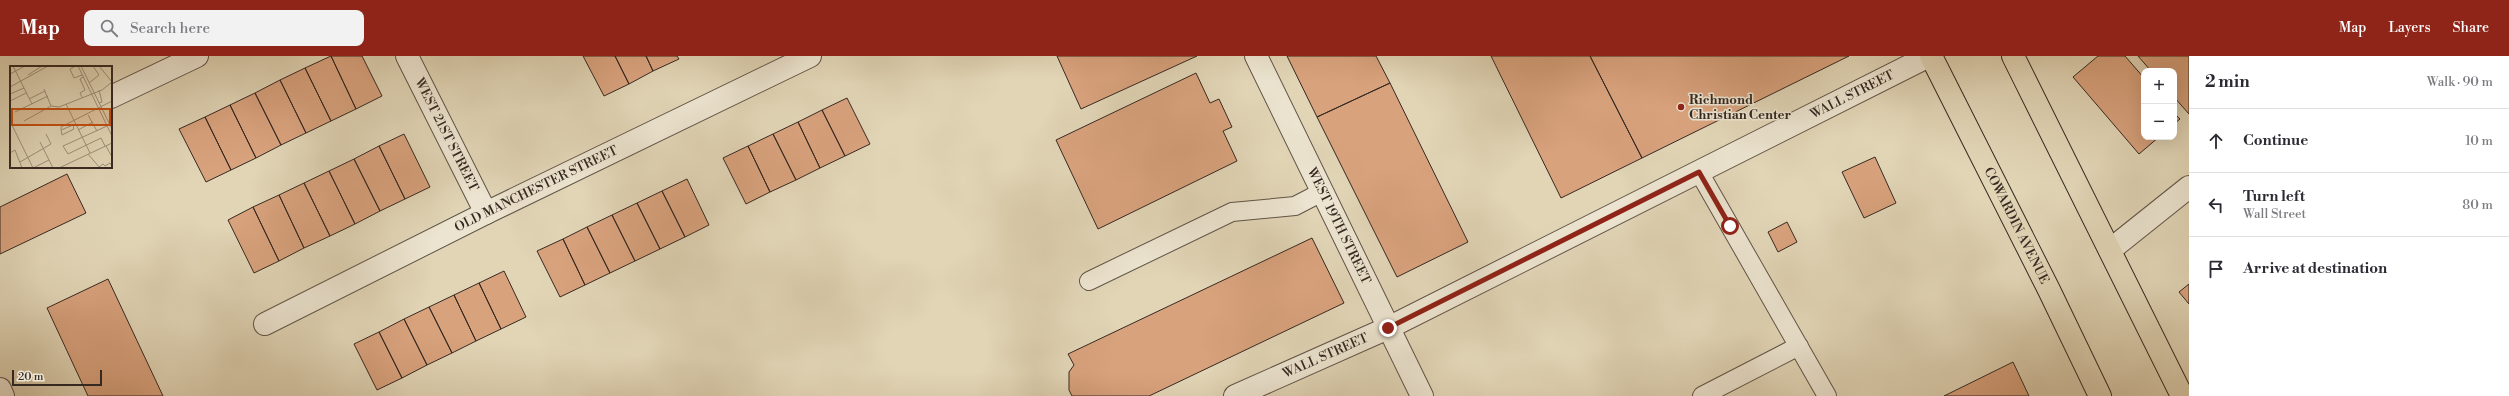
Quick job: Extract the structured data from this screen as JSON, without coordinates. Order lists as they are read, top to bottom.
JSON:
{
  "streets": {
    "main road": ["COWARDIN AVENUE"],
    "street": [
      "WALL STREET",
      "WEST 21ST STREET",
      "OLD MANCHESTER STREET",
      "WEST 19TH STREET"
    ]
  },
  "crossings": [
    ["WALL STREET", "COWARDIN AVENUE"],
    ["WALL STREET", "WEST 19TH STREET"],
    ["WEST 21ST STREET", "OLD MANCHESTER STREET"]
  ],
  "places": ["Richmond Christian Center"],
  "scale_bar": "20 m",
  "page": {
    "header": "Map",
    "search": "Search here",
    "nav": ["Map", "Layers", "Share"],
    "heading": ["2 min", "Walk · 90 m"],
    "map_buttons": ["+", "−"],
    "list": [
      ["Continue", "10 m"],
      ["Turn left", "Wall Street", "80 m"],
      "Arrive at destination"
    ],
    "scale": "20 m"
  }
}
